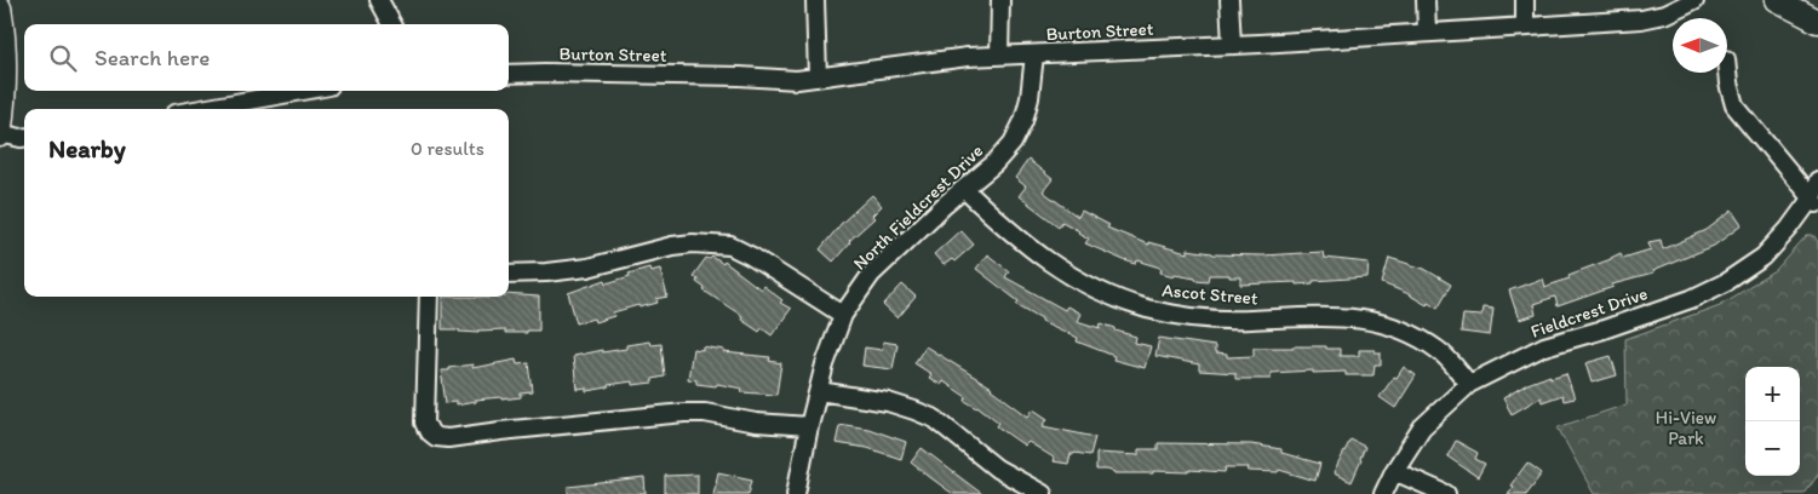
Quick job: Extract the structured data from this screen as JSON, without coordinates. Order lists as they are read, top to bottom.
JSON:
{
  "streets": {
    "street": [
      "Burton Street",
      "North Fieldcrest Drive",
      "Ascot Street",
      "Fieldcrest Drive"
    ]
  },
  "crossings": [
    ["Burton Street", "North Fieldcrest Drive"],
    ["North Fieldcrest Drive", "Ascot Street"],
    ["Ascot Street", "Fieldcrest Drive"]
  ],
  "parks": ["Hi-View Park"],
  "north": "left",
  "page": {
    "search": "Search here",
    "heading": ["Nearby", "0 results"],
    "map_buttons": ["+", "−"]
  }
}
